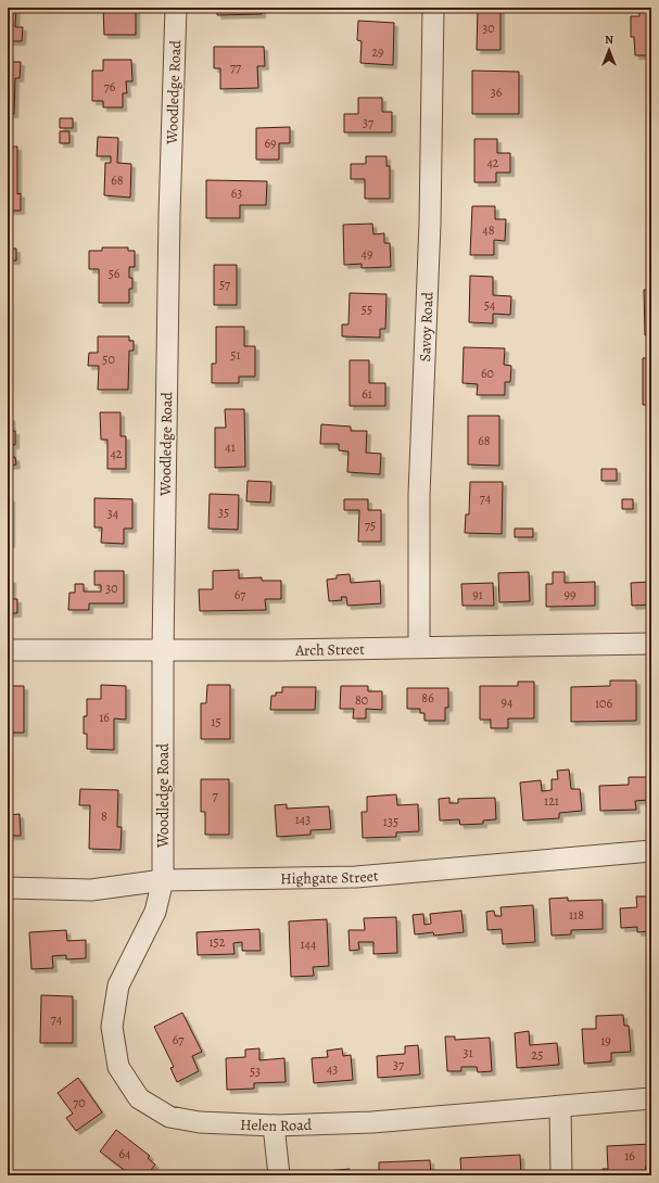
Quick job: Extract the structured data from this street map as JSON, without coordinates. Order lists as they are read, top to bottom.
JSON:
{
  "streets": {
    "street": [
      "Woodledge Road",
      "Savoy Road",
      "Arch Street",
      "Highgate Street",
      "Helen Road"
    ]
  },
  "crossings": [
    ["Woodledge Road", "Arch Street"],
    ["Woodledge Road", "Highgate Street"],
    ["Woodledge Road", "Helen Road"],
    ["Savoy Road", "Arch Street"],
    ["Highgate Street", "Helen Road"]
  ],
  "house_numbers": [
    "30",
    "29",
    "77",
    "76",
    "36",
    "37",
    "69",
    "42",
    "68",
    "63",
    "48",
    "49",
    "56",
    "57",
    "54",
    "55",
    "51",
    "50",
    "60",
    "61",
    "68",
    "41",
    "42",
    "74",
    "35",
    "34",
    "75",
    "30",
    "67",
    "91",
    "99",
    "86",
    "80",
    "94",
    "106",
    "16",
    "15",
    "7",
    "121",
    "8",
    "143",
    "135",
    "118",
    "152",
    "144",
    "74",
    "67",
    "19",
    "31",
    "25",
    "37",
    "43",
    "53",
    "70",
    "64",
    "16"
  ],
  "north": "top"
}
